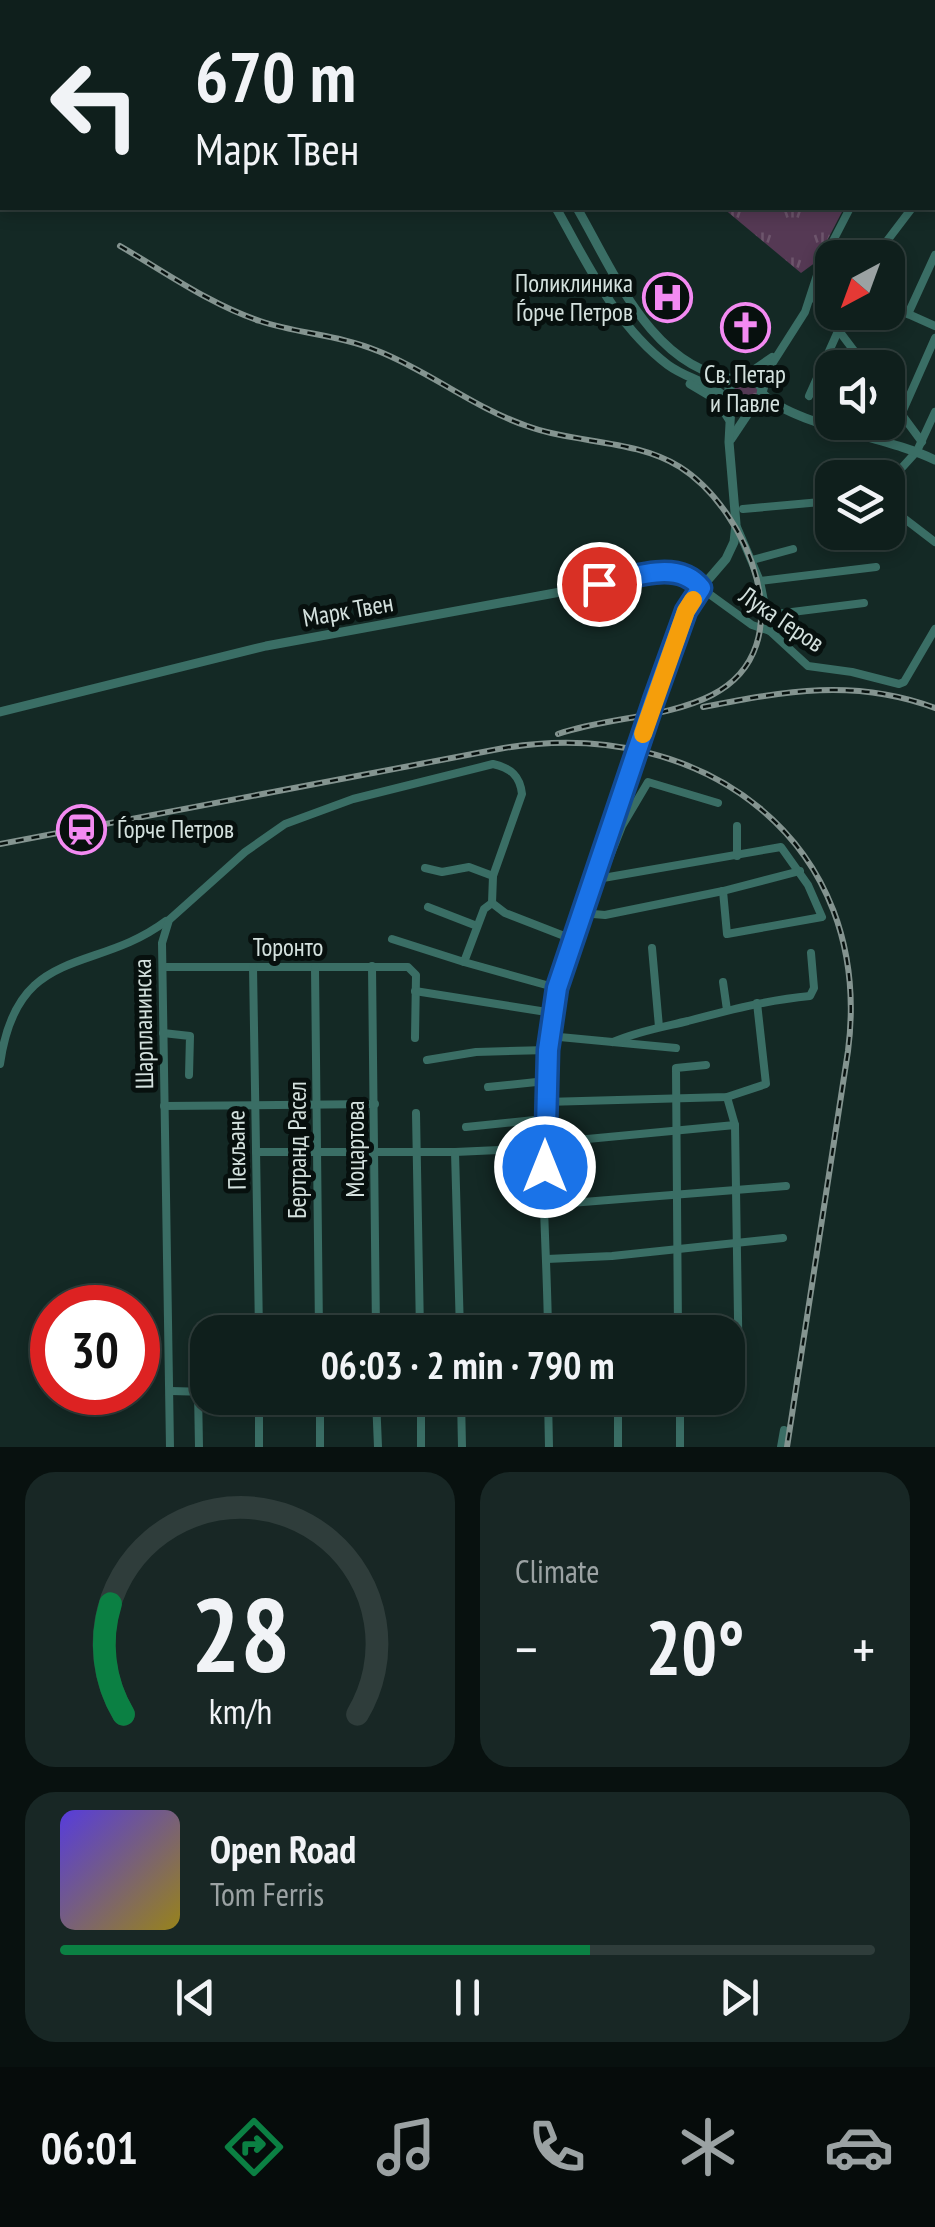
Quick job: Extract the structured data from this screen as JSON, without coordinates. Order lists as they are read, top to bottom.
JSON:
{
  "streets": {
    "street": [
      "Марк Твен",
      "Лука Геров",
      "Торонто",
      "Шарпланинска",
      "Моцартова",
      "Пекљане",
      "Бертранд Расел"
    ]
  },
  "crossings": [
    ["Марк Твен", "Лука Геров"],
    ["Торонто", "Шарпланинска"],
    ["Торонто", "Моцартова"],
    ["Торонто", "Пекљане"],
    ["Торонто", "Бертранд Расел"]
  ],
  "places": {
    "hospital": ["Поликлиника Ѓорче Петров"],
    "church": ["Св. Петар и Павле"],
    "station": ["Ѓорче Петров"]
  },
  "north": "bottom left",
  "page": {
    "turn": ["670 m", "Марк Твен"],
    "limit": "30",
    "trip": "06:03 · 2 min · 790 m",
    "tile": "Climate",
    "heat": ["−", "20°", "+"],
    "song": ["Open Road", "Tom Ferris"],
    "tabs": "06:01",
    "gauge": ["28", "km/h"]
  }
}
